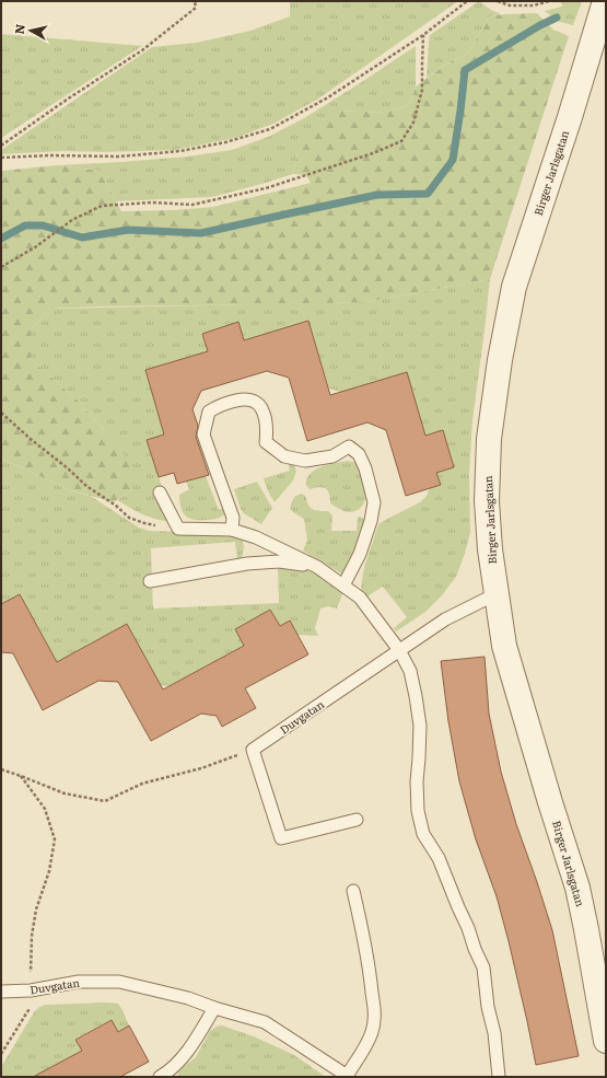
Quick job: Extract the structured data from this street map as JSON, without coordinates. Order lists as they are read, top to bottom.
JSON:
{
  "streets": {
    "street": ["Birger Jarlsgatan"],
    "lane": ["Duvgatan"]
  },
  "crossings": [
    ["Birger Jarlsgatan", "Duvgatan"]
  ],
  "north": "left"
}
